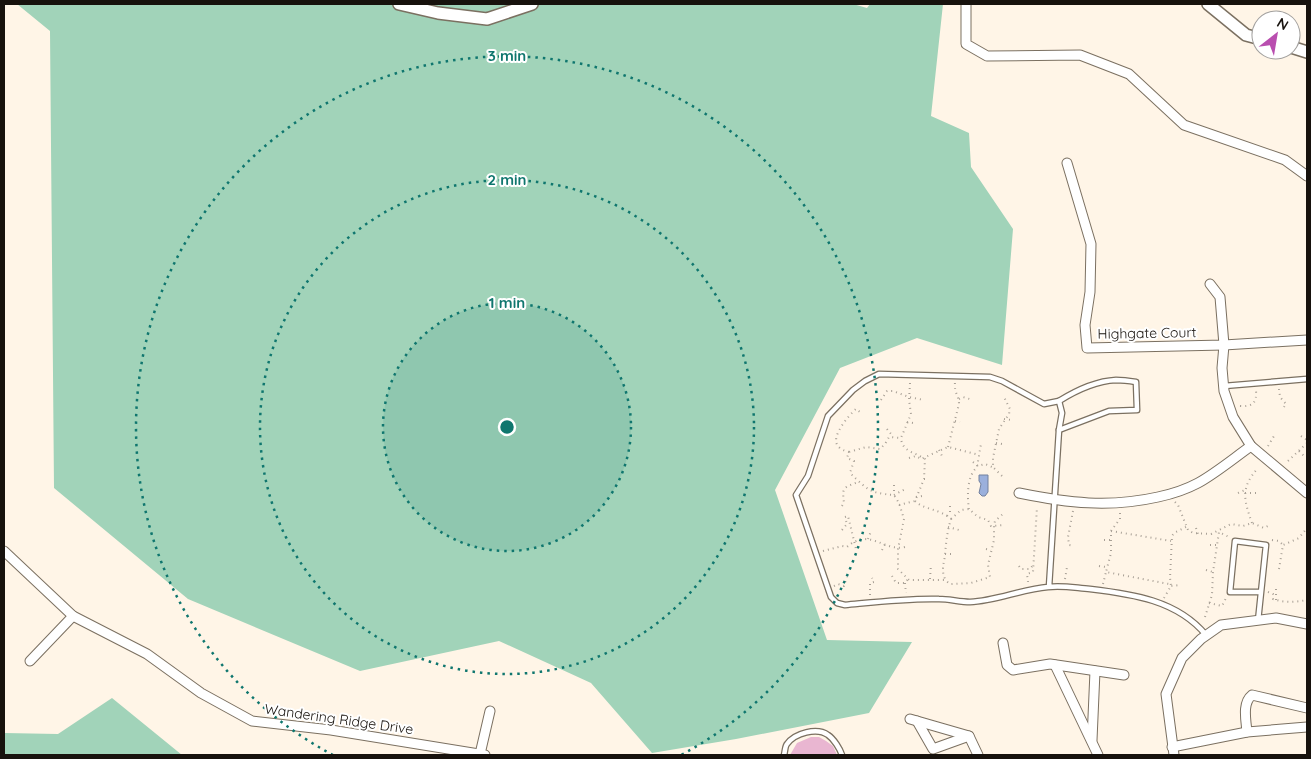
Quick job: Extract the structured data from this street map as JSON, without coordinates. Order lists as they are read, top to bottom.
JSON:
{
  "streets": {
    "street": ["Highgate Court", "Wandering Ridge Drive"]
  },
  "north": "top right",
  "rings": ["3 min", "2 min", "1 min"]
}
